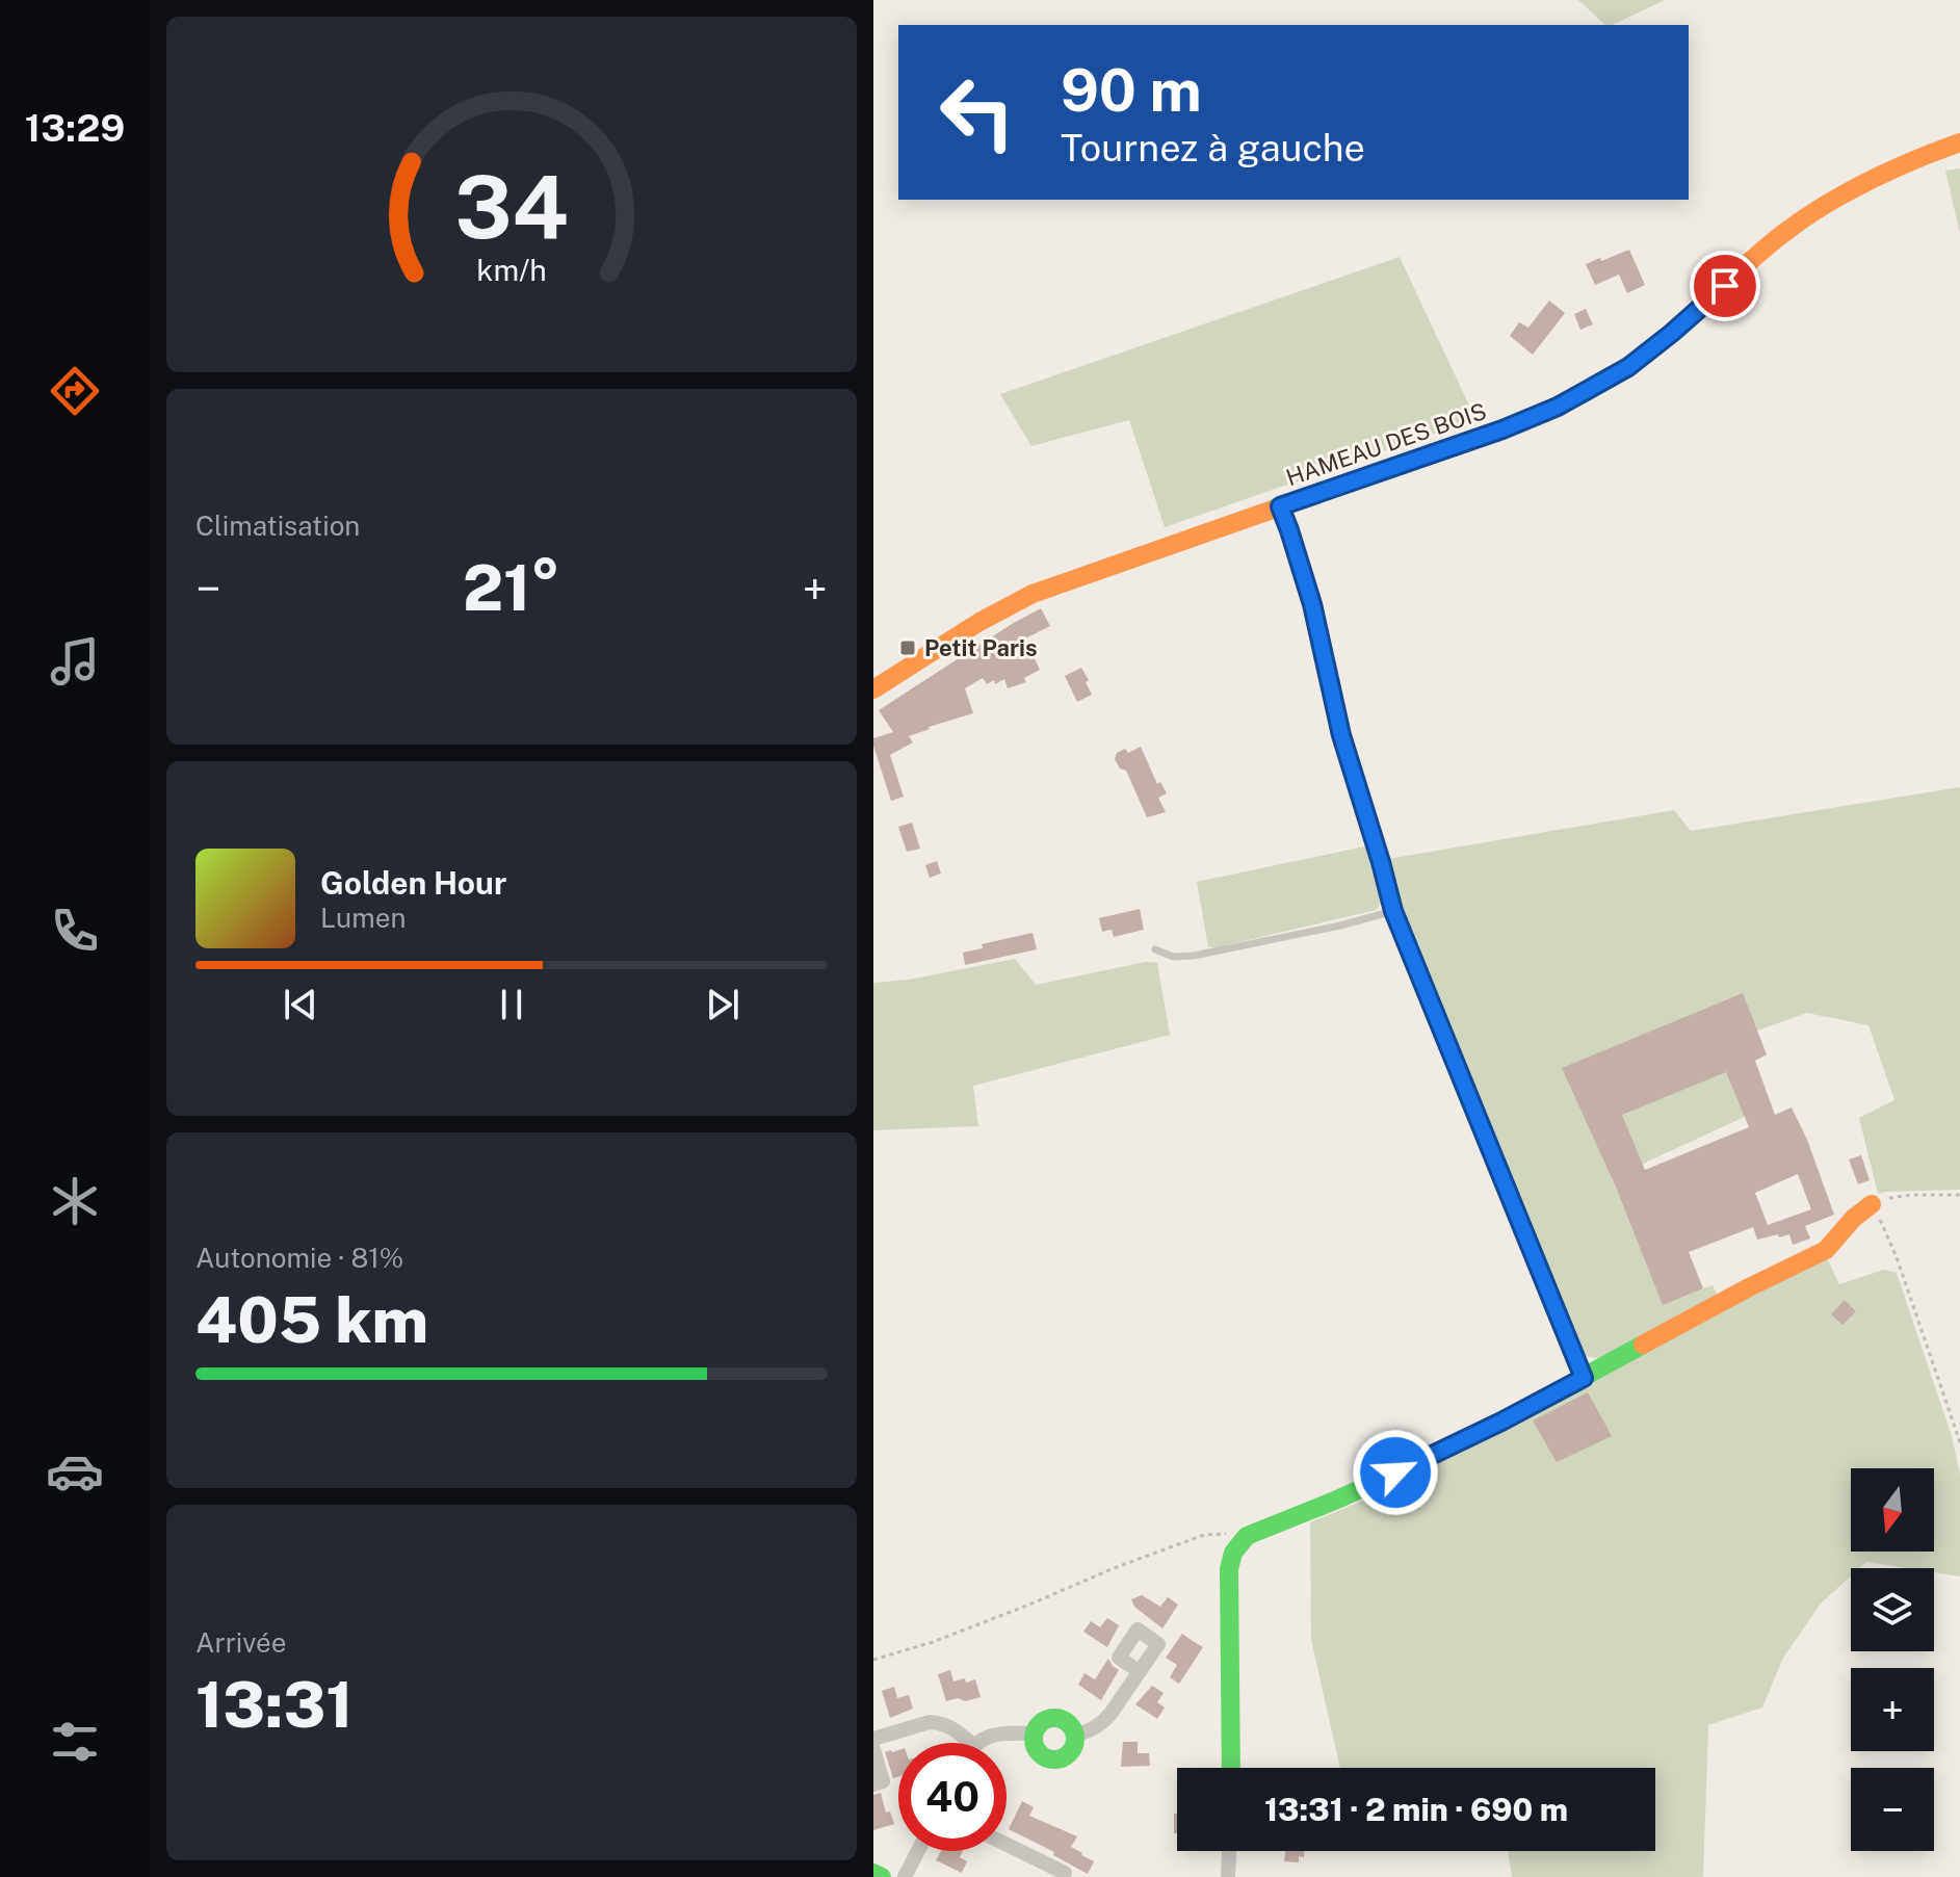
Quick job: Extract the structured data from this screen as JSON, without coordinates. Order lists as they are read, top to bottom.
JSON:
{
  "streets": {
    "street": ["HAMEAU DES BOIS"]
  },
  "places": {
    "transit": ["Petit Paris"]
  },
  "north": "bottom",
  "page": {
    "tabs": "13:29",
    "turn": ["90 m", "Tournez à gauche"],
    "tile": [
      "Climatisation",
      ["Autonomie · 81%", "405 km"],
      ["Arrivée", "13:31"]
    ],
    "heat": ["−", "21°", "+"],
    "song": ["Golden Hour", "Lumen"],
    "map_buttons": ["+", "−"],
    "limit": "40",
    "trip": "13:31 · 2 min · 690 m",
    "gauge": ["34", "km/h"]
  }
}
